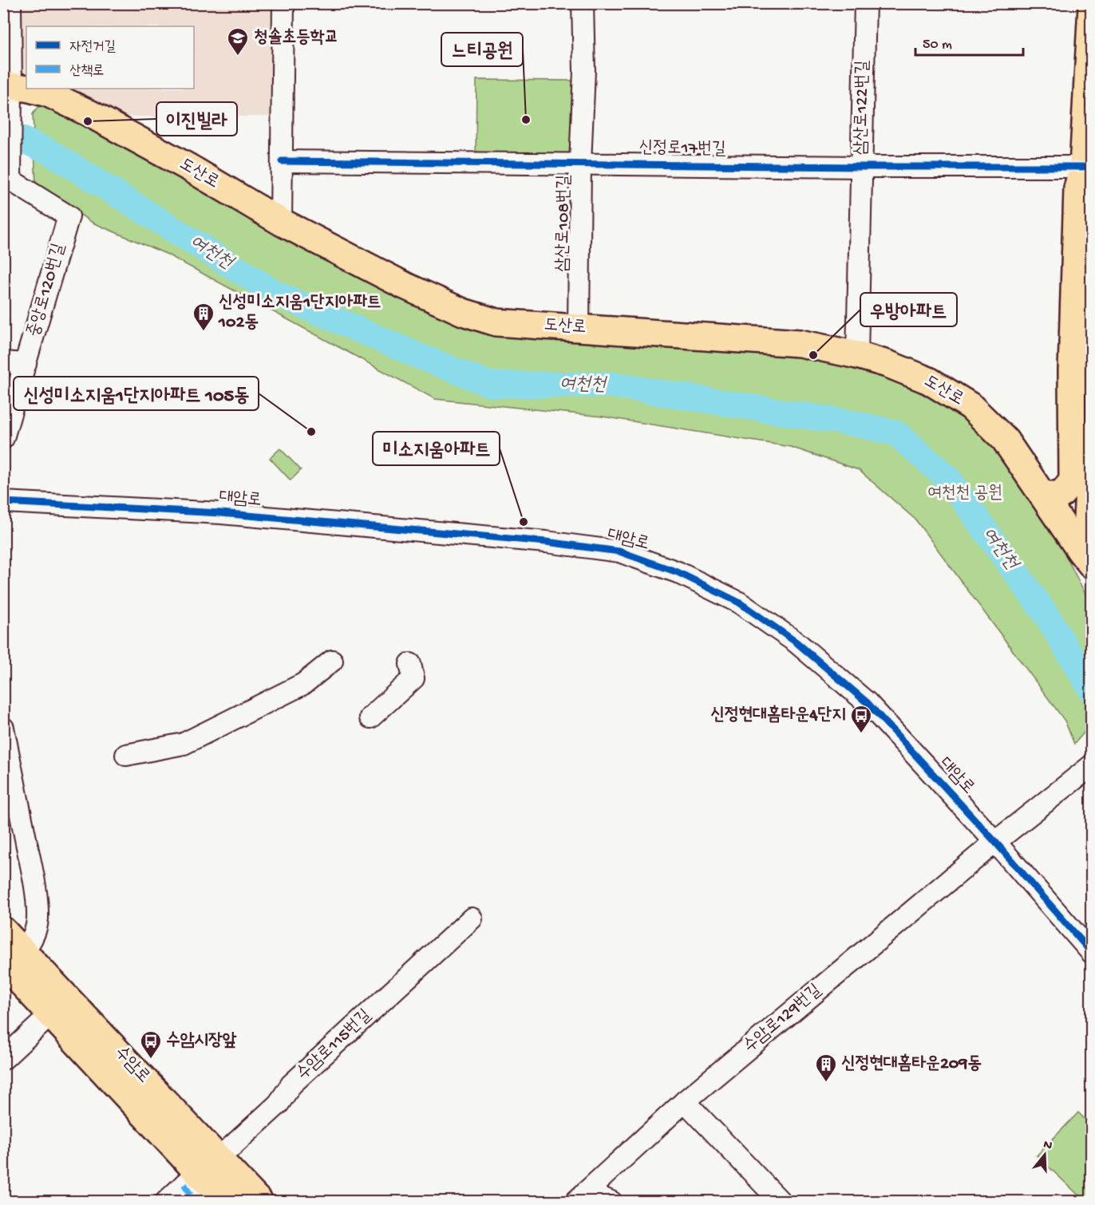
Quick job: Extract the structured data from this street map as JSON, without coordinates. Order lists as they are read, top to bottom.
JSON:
{
  "streets": {
    "main road": ["도산로", "수암로"],
    "street": [
      "삼산로122번길",
      "신정로17번길",
      "삼산로108번길",
      "중앙로120번길",
      "대암로",
      "수암로129번길",
      "수암로115번길"
    ]
  },
  "crossings": [
    ["삼산로122번길", "신정로17번길"],
    ["삼산로122번길", "도산로"],
    ["신정로17번길", "삼산로108번길"],
    ["도산로", "삼산로108번길"],
    ["대암로", "수암로129번길"],
    ["수암로115번길", "수암로"]
  ],
  "water": ["여천천"],
  "parks": ["여천천 공원"],
  "places": {
    "school or university": ["청솔초등학교"],
    "other": [
      "느티공원",
      "이진빌라",
      "우방아파트",
      "신성미소지움1단지아파트 105동",
      "미소지움아파트"
    ],
    "building": ["신성미소지움1단지아파트 102동", "신정현대홈타운209동"],
    "bus stop": ["신정현대홈타운4단지", "수암시장앞"]
  },
  "legend": ["자전거길", "산책로"],
  "scale_bar": "50 m",
  "north": "top"
}
